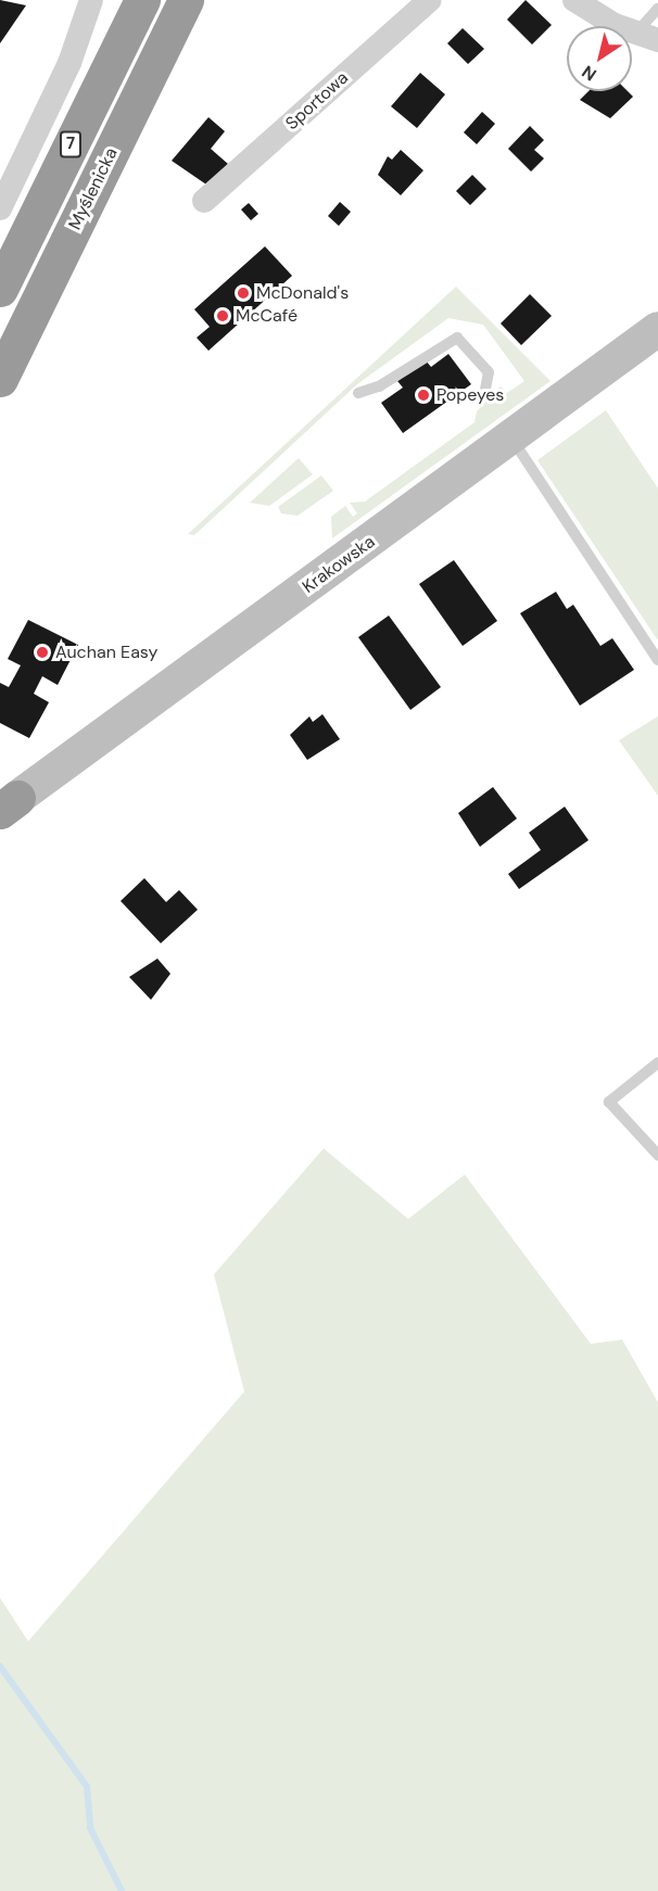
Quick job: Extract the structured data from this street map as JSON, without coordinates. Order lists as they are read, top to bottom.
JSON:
{
  "streets": {
    "highway": ["7", "Myślenicka"],
    "street": ["Sportowa", "Krakowska"]
  },
  "places": [
    "McDonald's",
    "McCafé",
    "Popeyes",
    "Auchan Easy"
  ],
  "north": "bottom left"
}
